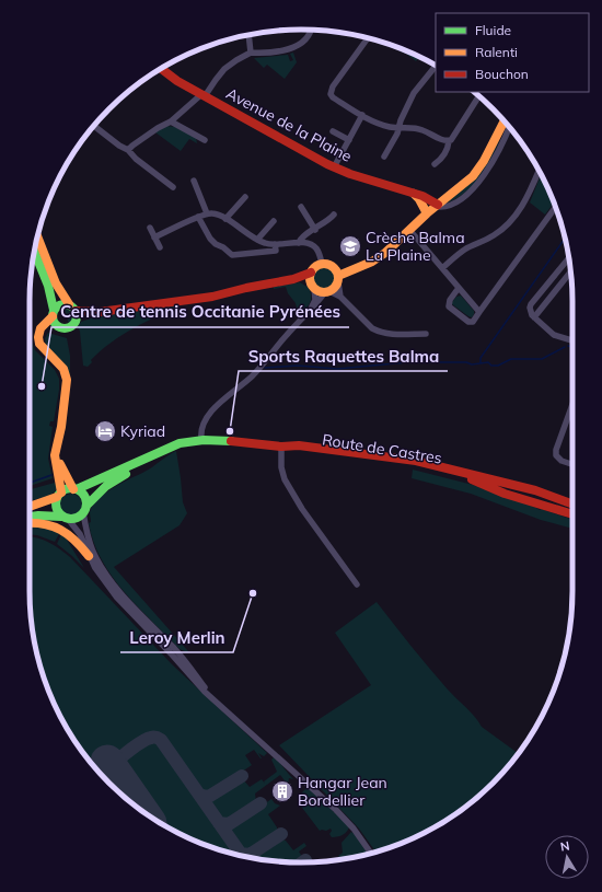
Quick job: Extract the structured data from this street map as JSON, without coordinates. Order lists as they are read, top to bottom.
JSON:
{
  "streets": {
    "street": ["Avenue de la Plaine", "Route de Castres"]
  },
  "places": {
    "school or university": ["Crèche Balma La Plaine"],
    "other": ["Centre de tennis Occitanie Pyrénées", "Sports Raquettes Balma", "Leroy Merlin"],
    "hotel": ["Kyriad"],
    "building": ["Hangar Jean Bordellier"]
  },
  "legend": ["Fluide", "Ralenti", "Bouchon"],
  "north": "top"
}
